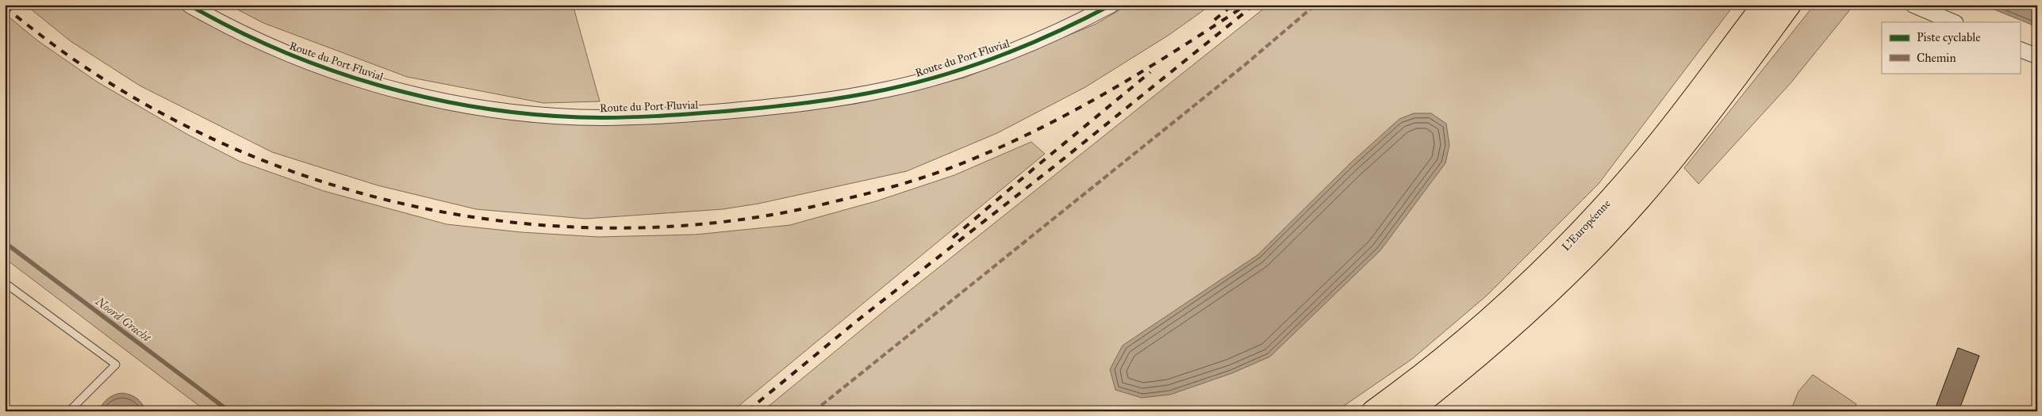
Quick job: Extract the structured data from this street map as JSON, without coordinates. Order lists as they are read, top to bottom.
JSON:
{
  "streets": {
    "highway": ["L'Européenne"],
    "street": ["Route du Port Fluvial"]
  },
  "water": ["Noord Gracht"],
  "legend": ["Piste cyclable", "Chemin"]
}
